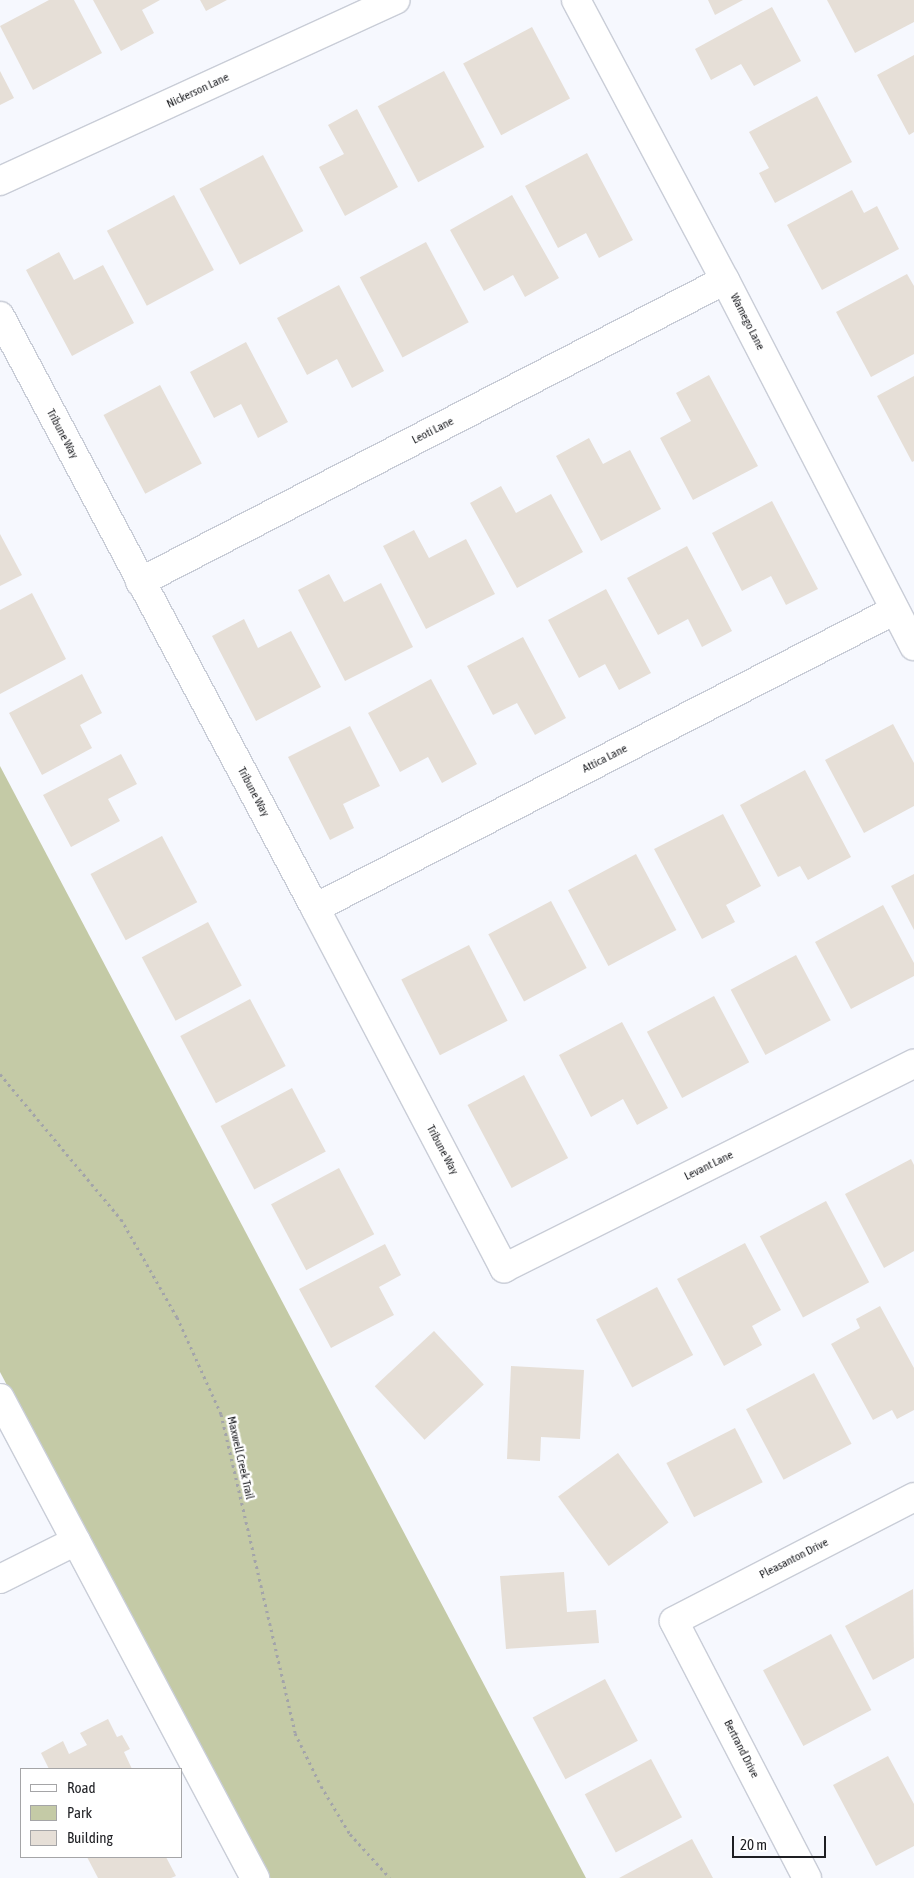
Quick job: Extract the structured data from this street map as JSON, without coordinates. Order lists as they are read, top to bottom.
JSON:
{
  "streets": {
    "street": [
      "Nickerson Lane",
      "Wamego Lane",
      "Leoti Lane",
      "Tribune Way",
      "Attica Lane",
      "Levant Lane",
      "Pleasanton Drive",
      "Bertrand Drive"
    ],
    "path": ["Maxwell Creek Trail"]
  },
  "crossings": [
    ["Wamego Lane", "Leoti Lane"],
    ["Wamego Lane", "Attica Lane"],
    ["Leoti Lane", "Tribune Way"],
    ["Tribune Way", "Attica Lane"],
    ["Tribune Way", "Levant Lane"],
    ["Pleasanton Drive", "Bertrand Drive"]
  ],
  "legend": ["Road", "Park", "Building"],
  "scale_bar": "20 m"
}
